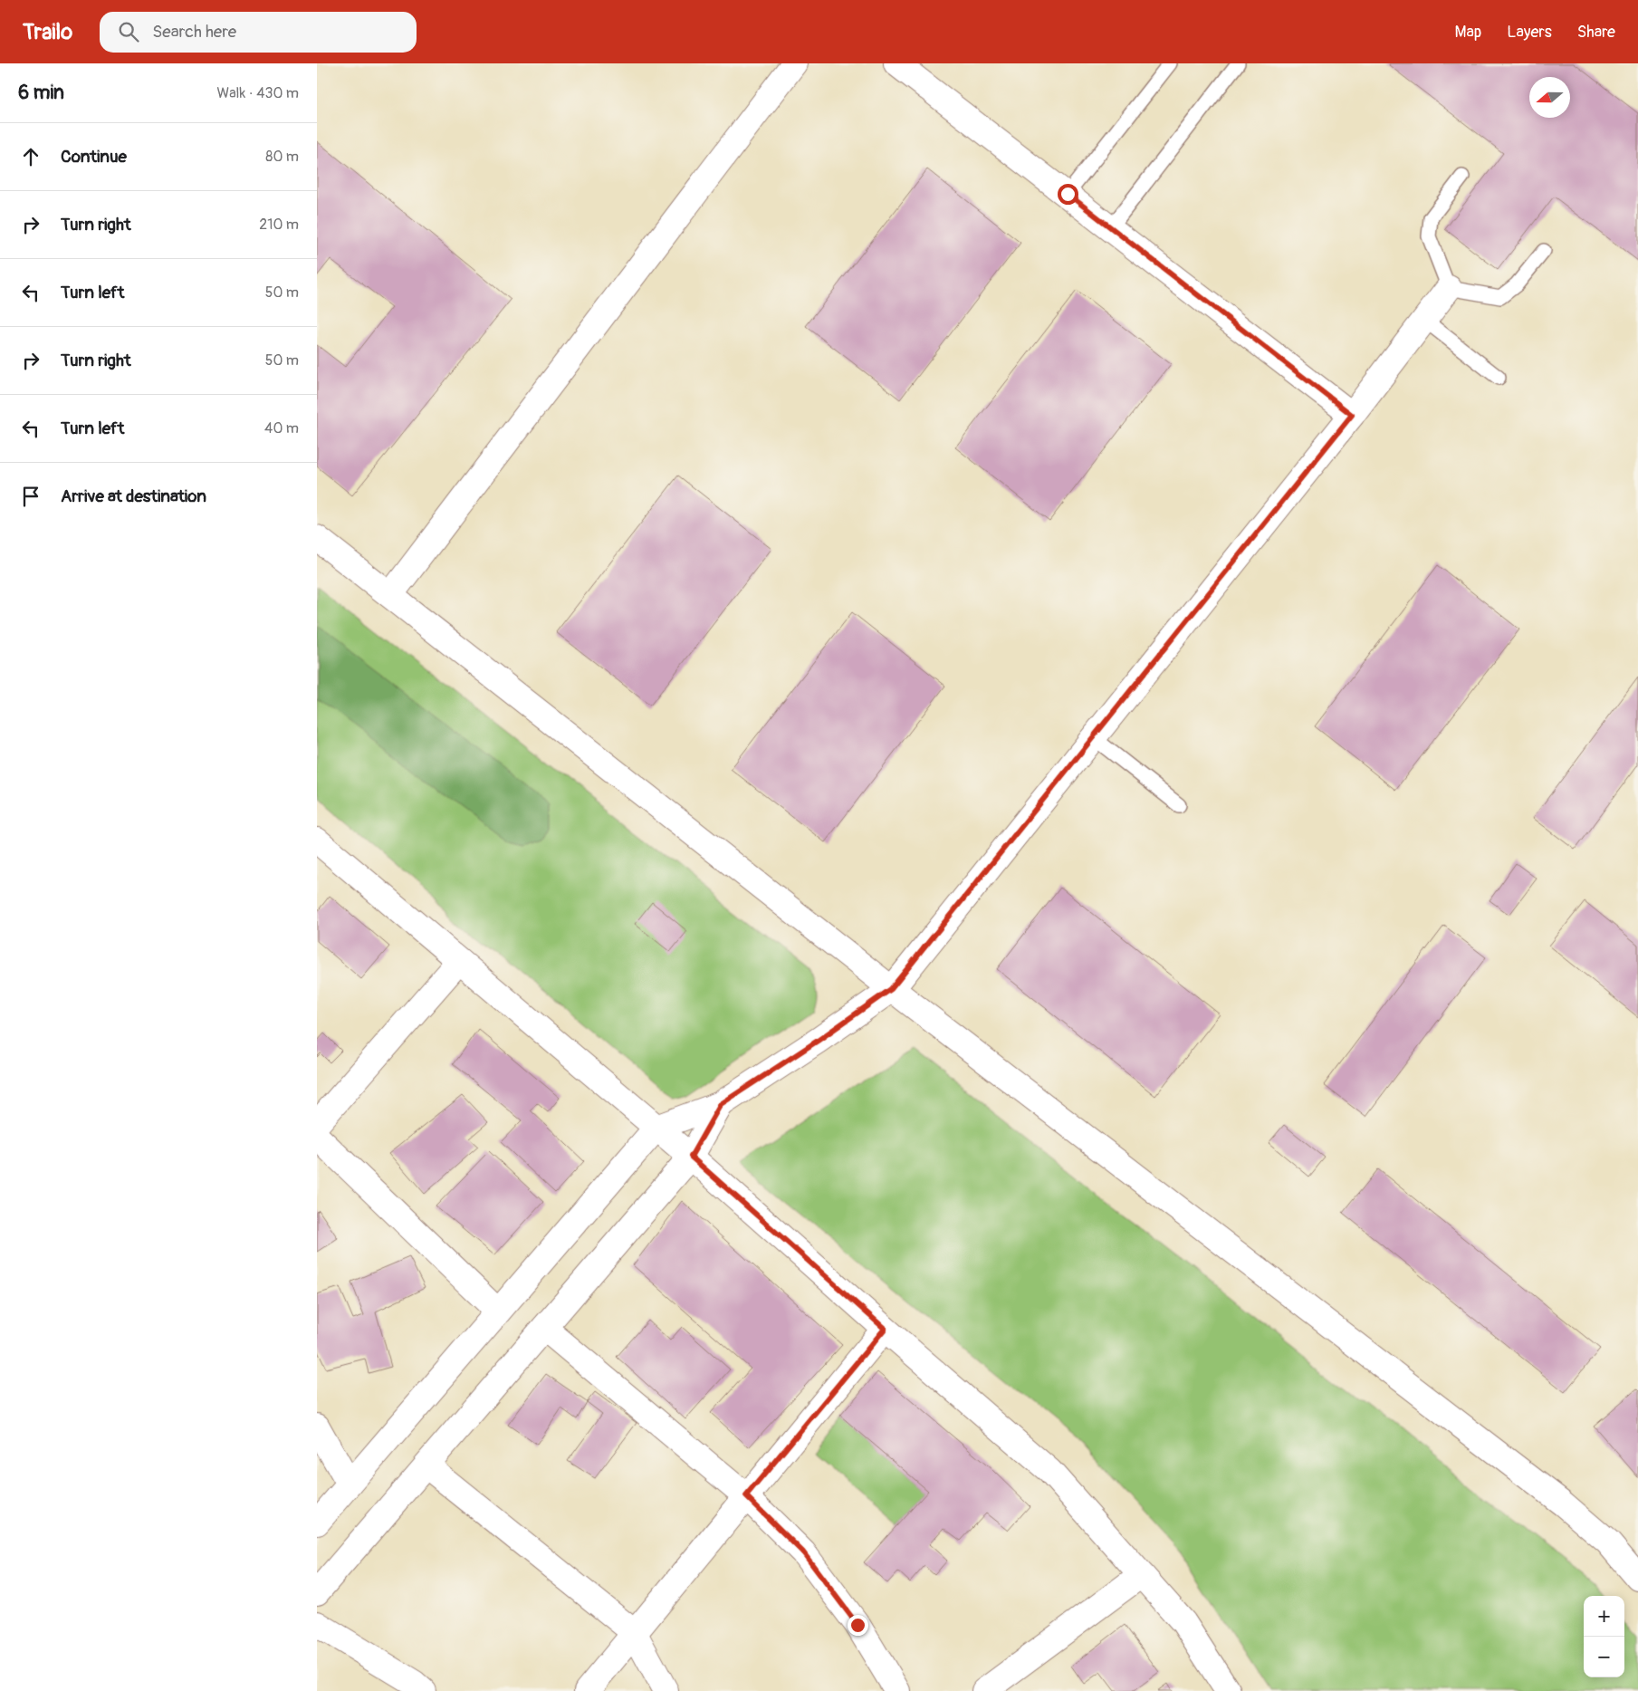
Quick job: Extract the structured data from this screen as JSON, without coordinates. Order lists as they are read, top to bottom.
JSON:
{
  "north": "left",
  "page": {
    "header": "Trailo",
    "search": "Search here",
    "nav": ["Map", "Layers", "Share"],
    "heading": ["6 min", "Walk · 430 m"],
    "list": [
      ["Continue", "80 m"],
      ["Turn right", "210 m"],
      ["Turn left", "50 m"],
      ["Turn right", "50 m"],
      ["Turn left", "40 m"],
      "Arrive at destination"
    ],
    "map_buttons": ["+", "−"]
  }
}
